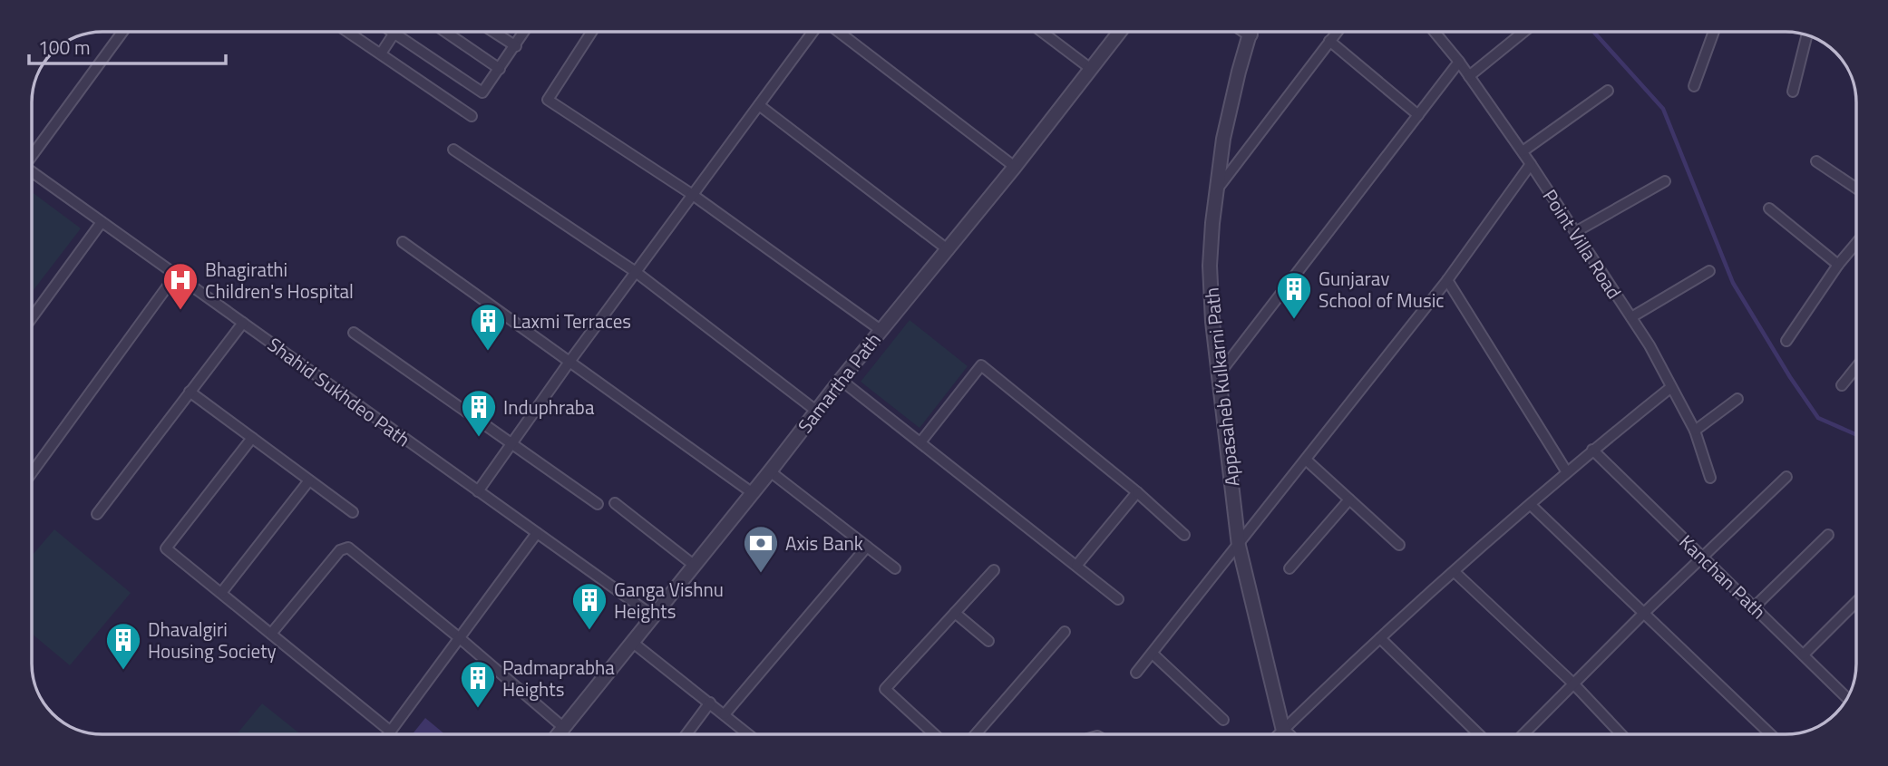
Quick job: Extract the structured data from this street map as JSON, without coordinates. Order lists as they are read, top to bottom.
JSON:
{
  "streets": {
    "street": [
      "Point Villa Road",
      "Samartha Path",
      "Appasaheb Kulkarni Path",
      "Shahid Sukhdeo Path",
      "Kanchan Path"
    ]
  },
  "crossings": [
    ["Samartha Path", "Shahid Sukhdeo Path"]
  ],
  "places": {
    "hospital": ["Bhagirathi Children's Hospital"],
    "building": [
      "Gunjarav School of Music",
      "Laxmi Terraces",
      "Induphraba",
      "Ganga Vishnu Heights",
      "Dhavalgiri Housing Society",
      "Padmaprabha Heights"
    ],
    "bank": ["Axis Bank"]
  },
  "scale_bar": "100 m"
}
